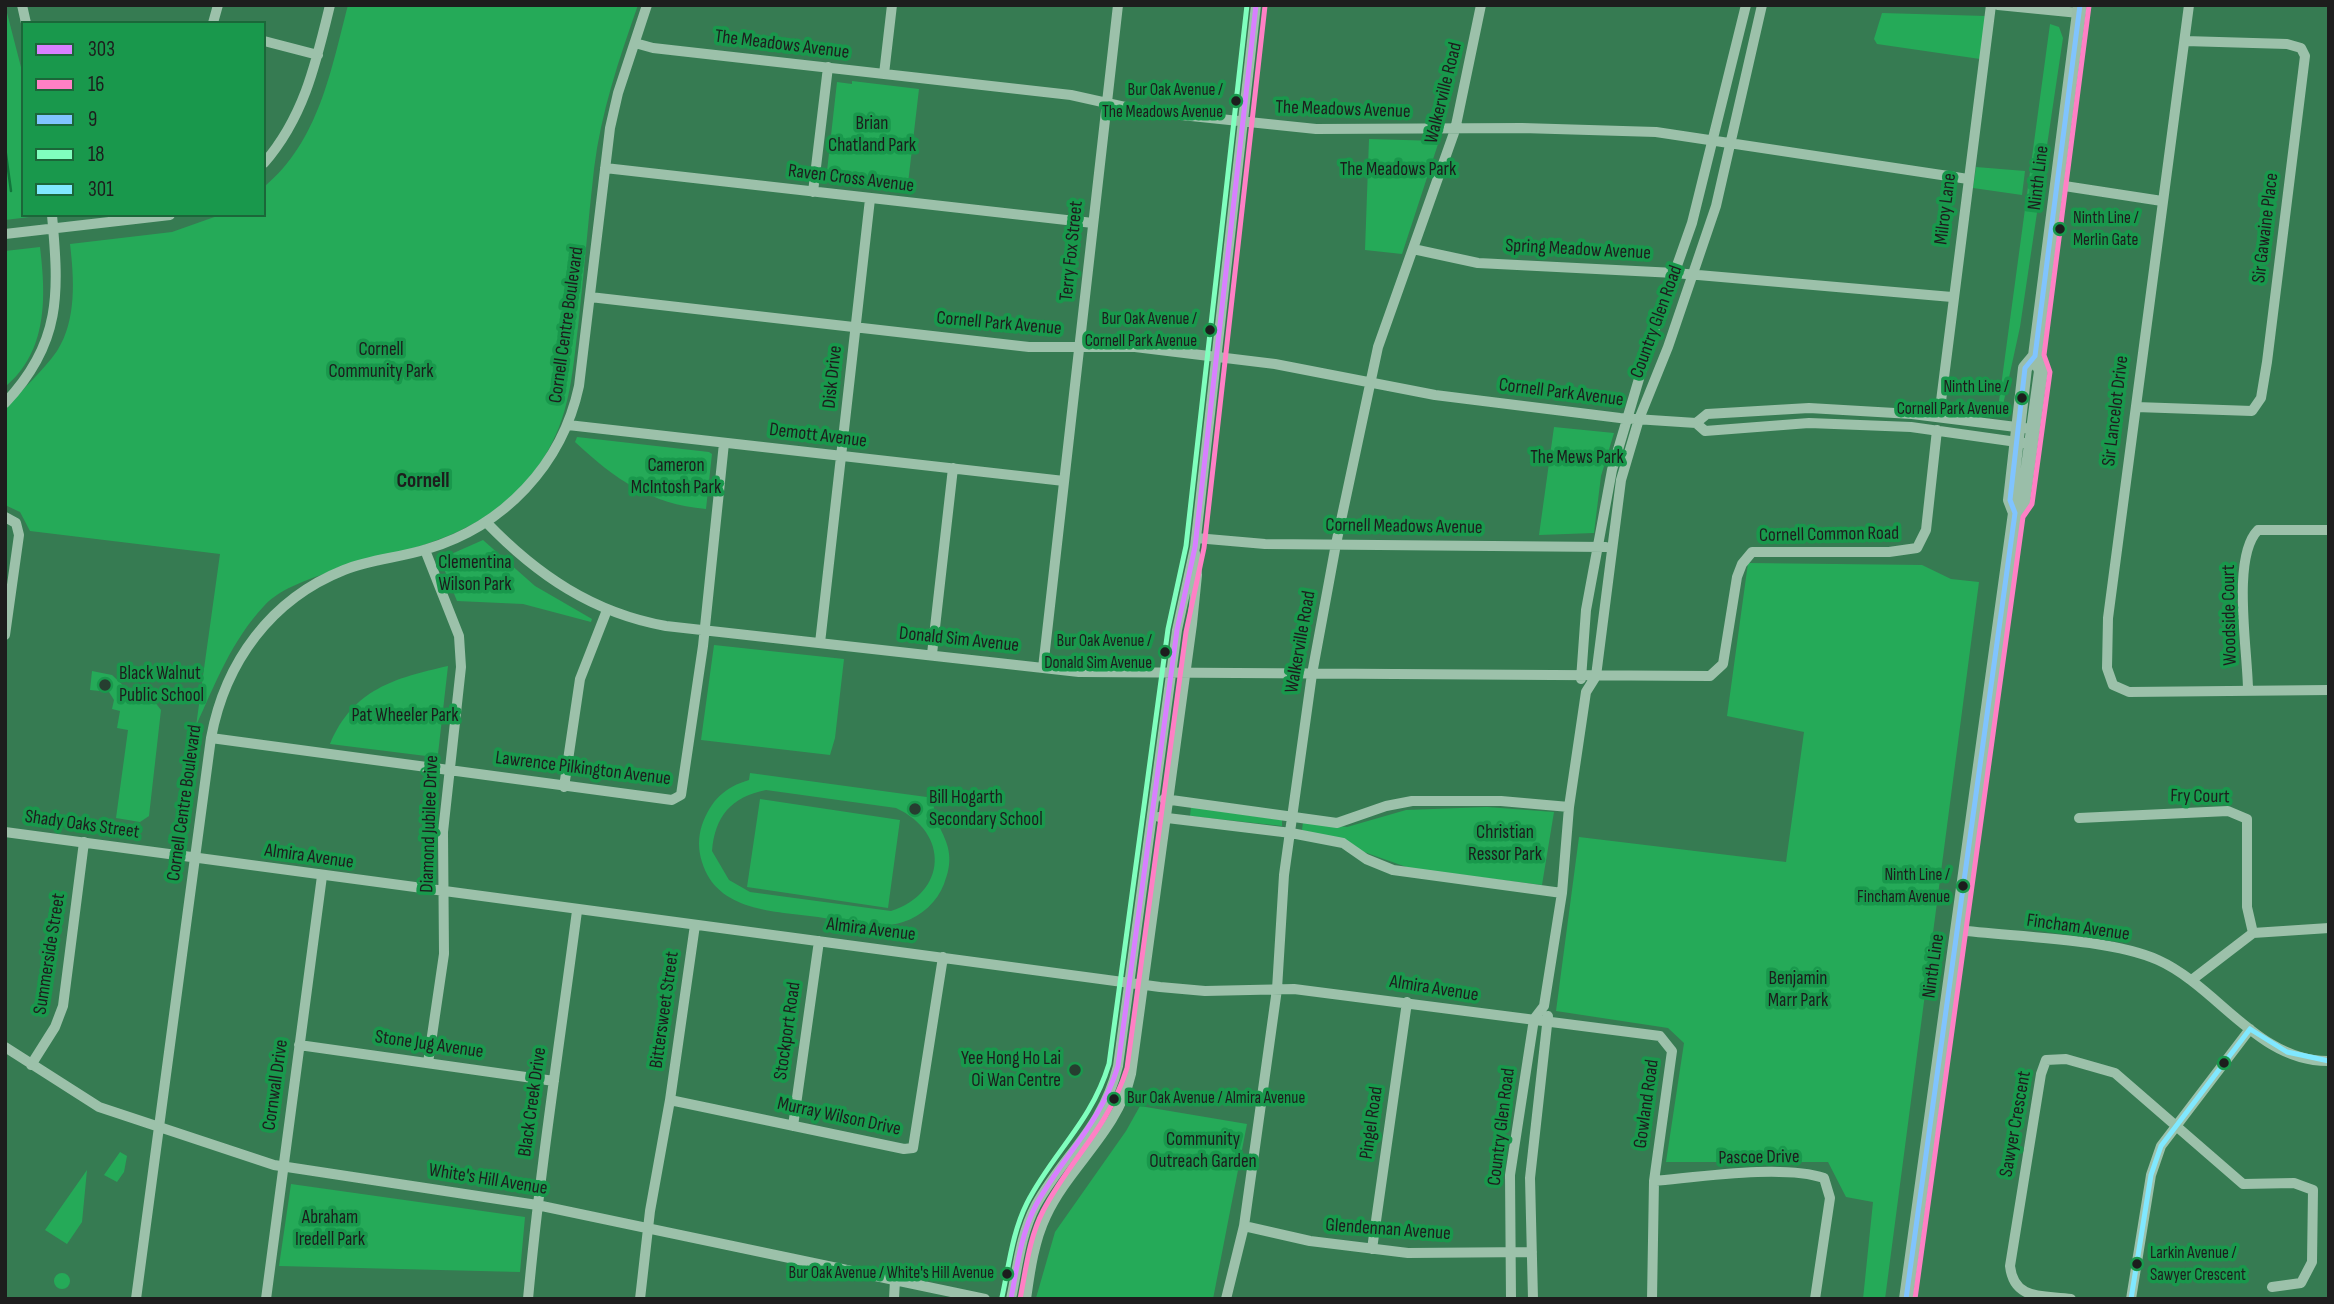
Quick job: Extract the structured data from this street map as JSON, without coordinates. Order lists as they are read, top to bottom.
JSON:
{
  "streets": {
    "main road": ["Ninth Line"],
    "street": [
      "The Meadows Avenue",
      "Walkerville Road",
      "Raven Cross Avenue",
      "Milroy Lane",
      "Sir Gawaine Place",
      "Spring Meadow Avenue",
      "Terry Fox Street",
      "Country Glen Road",
      "Cornell Park Avenue",
      "Cornell Centre Boulevard",
      "Disk Drive",
      "Sir Lancelot Drive",
      "Demott Avenue",
      "Cornell Meadows Avenue",
      "Cornell Common Road",
      "Woodside Court",
      "Donald Sim Avenue",
      "Lawrence Pilkington Avenue",
      "Fry Court",
      "Diamond Jubilee Drive",
      "Shady Oaks Street",
      "Almira Avenue",
      "Fincham Avenue",
      "Summerside Street",
      "Bittersweet Street",
      "Stockport Road",
      "Stone Jug Avenue",
      "Cornwall Drive",
      "Black Creek Drive",
      "Gowland Road",
      "Murray Wilson Drive",
      "Pingel Road",
      "Sawyer Crescent",
      "Pascoe Drive",
      "White's Hill Avenue",
      "Glendennan Avenue"
    ]
  },
  "crossings": [
    ["The Meadows Avenue", "Walkerville Road"],
    ["The Meadows Avenue", "Milroy Lane"],
    ["The Meadows Avenue", "Terry Fox Street"],
    ["The Meadows Avenue", "Country Glen Road"],
    ["The Meadows Avenue", "Cornell Centre Boulevard"],
    ["Walkerville Road", "Spring Meadow Avenue"],
    ["Walkerville Road", "Cornell Park Avenue"],
    ["Walkerville Road", "Cornell Meadows Avenue"],
    ["Walkerville Road", "Donald Sim Avenue"],
    ["Walkerville Road", "Almira Avenue"],
    ["Walkerville Road", "Glendennan Avenue"],
    ["Ninth Line", "Cornell Park Avenue"],
    ["Ninth Line", "Fincham Avenue"],
    ["Raven Cross Avenue", "Terry Fox Street"],
    ["Raven Cross Avenue", "Cornell Centre Boulevard"],
    ["Raven Cross Avenue", "Disk Drive"],
    ["Milroy Lane", "Spring Meadow Avenue"],
    ["Milroy Lane", "Cornell Park Avenue"],
    ["Sir Gawaine Place", "Sir Lancelot Drive"],
    ["Spring Meadow Avenue", "Country Glen Road"],
    ["Terry Fox Street", "Cornell Park Avenue"],
    ["Terry Fox Street", "Demott Avenue"],
    ["Terry Fox Street", "Donald Sim Avenue"],
    ["Country Glen Road", "Cornell Park Avenue"],
    ["Country Glen Road", "Cornell Meadows Avenue"],
    ["Country Glen Road", "Cornell Common Road"],
    ["Country Glen Road", "Donald Sim Avenue"],
    ["Country Glen Road", "Almira Avenue"],
    ["Country Glen Road", "Gowland Road"],
    ["Country Glen Road", "Glendennan Avenue"],
    ["Cornell Park Avenue", "Cornell Centre Boulevard"],
    ["Cornell Park Avenue", "Disk Drive"],
    ["Cornell Park Avenue", "Cornell Common Road"],
    ["Cornell Centre Boulevard", "Demott Avenue"],
    ["Cornell Centre Boulevard", "Donald Sim Avenue"],
    ["Cornell Centre Boulevard", "Lawrence Pilkington Avenue"],
    ["Cornell Centre Boulevard", "Diamond Jubilee Drive"],
    ["Cornell Centre Boulevard", "Shady Oaks Street"],
    ["Cornell Centre Boulevard", "Almira Avenue"],
    ["Cornell Centre Boulevard", "White's Hill Avenue"],
    ["Disk Drive", "Demott Avenue"],
    ["Disk Drive", "Donald Sim Avenue"],
    ["Sir Lancelot Drive", "Woodside Court"],
    ["Demott Avenue", "Lawrence Pilkington Avenue"],
    ["Cornell Common Road", "Donald Sim Avenue"],
    ["Donald Sim Avenue", "Lawrence Pilkington Avenue"],
    ["Lawrence Pilkington Avenue", "Diamond Jubilee Drive"],
    ["Diamond Jubilee Drive", "Almira Avenue"],
    ["Diamond Jubilee Drive", "Stone Jug Avenue"],
    ["Shady Oaks Street", "Almira Avenue"],
    ["Shady Oaks Street", "Summerside Street"],
    ["Almira Avenue", "Bittersweet Street"],
    ["Almira Avenue", "Stockport Road"],
    ["Almira Avenue", "Cornwall Drive"],
    ["Almira Avenue", "Black Creek Drive"],
    ["Almira Avenue", "Gowland Road"],
    ["Almira Avenue", "Murray Wilson Drive"],
    ["Almira Avenue", "Pingel Road"],
    ["Summerside Street", "White's Hill Avenue"],
    ["Bittersweet Street", "Murray Wilson Drive"],
    ["Stockport Road", "Murray Wilson Drive"],
    ["Stone Jug Avenue", "Cornwall Drive"],
    ["Stone Jug Avenue", "Black Creek Drive"],
    ["Cornwall Drive", "White's Hill Avenue"],
    ["Black Creek Drive", "White's Hill Avenue"],
    ["Gowland Road", "Pascoe Drive"],
    ["Pingel Road", "Glendennan Avenue"]
  ],
  "districts": ["Cornell"],
  "parks": [
    "Brian Chatland Park",
    "The Meadows Park",
    "Cornell Community Park",
    "The Mews Park",
    "Cameron McIntosh Park",
    "Clementina Wilson Park",
    "Pat Wheeler Park",
    "Christian Ressor Park",
    "Benjamin Marr Park",
    "Community Outreach Garden",
    "Abraham Iredell Park"
  ],
  "places": [
    "Bur Oak Avenue / The Meadows Avenue",
    "Ninth Line / Merlin Gate",
    "Bur Oak Avenue / Cornell Park Avenue",
    "Ninth Line / Cornell Park Avenue",
    "Bur Oak Avenue / Donald Sim Avenue",
    "Black Walnut Public School",
    "Bill Hogarth Secondary School",
    "Ninth Line / Fincham Avenue",
    "Yee Hong Ho Lai Oi Wan Centre",
    "Bur Oak Avenue / Almira Avenue",
    "Larkin Avenue / Sawyer Crescent",
    "Bur Oak Avenue / White's Hill Avenue"
  ],
  "lines": [
    "transit line 303",
    "transit line 9",
    "transit line 18",
    "transit line 16",
    "transit line 301"
  ],
  "legend": [
    "303",
    "16",
    "9",
    "18",
    "301"
  ]
}
